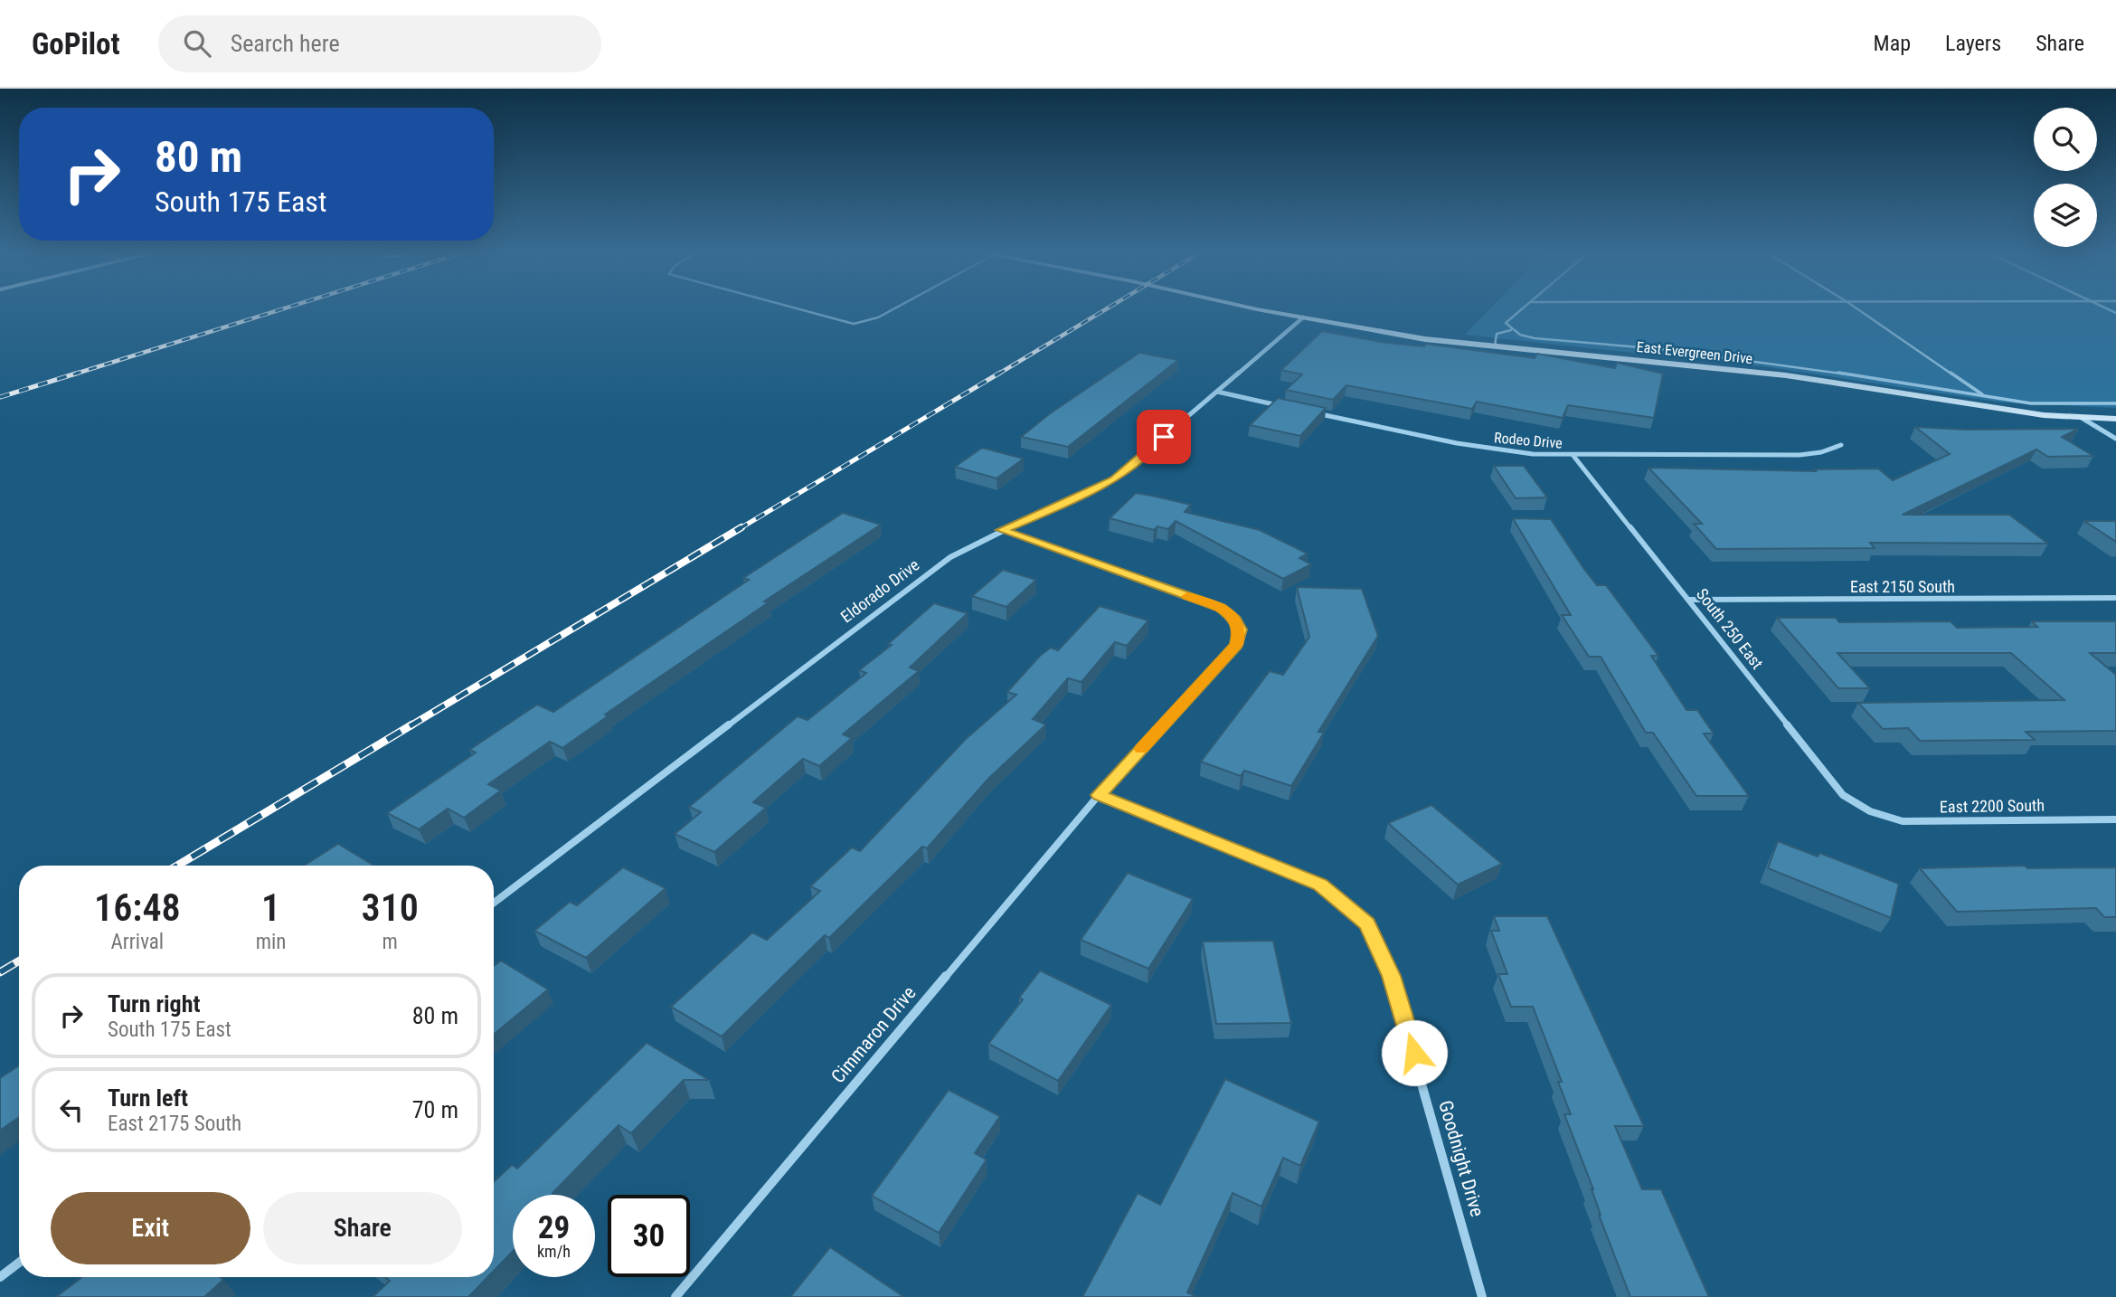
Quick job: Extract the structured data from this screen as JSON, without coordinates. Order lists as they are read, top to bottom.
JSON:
{
  "streets": {
    "street": [
      "East Evergreen Drive",
      "Rodeo Drive",
      "East 2150 South",
      "Eldorado Drive",
      "South 250 East",
      "East 2200 South",
      "Cimmaron Drive",
      "Goodnight Drive"
    ]
  },
  "crossings": [
    ["East Evergreen Drive", "Eldorado Drive"],
    ["Rodeo Drive", "South 250 East"],
    ["East 2150 South", "South 250 East"],
    ["Eldorado Drive", "Cimmaron Drive"],
    ["South 250 East", "East 2200 South"],
    ["Cimmaron Drive", "Goodnight Drive"]
  ],
  "page": {
    "header": "GoPilot",
    "search": "Search here",
    "nav": ["Map", "Layers", "Share"],
    "turn": ["80 m", "South 175 East"],
    "eta": [
      "16:48",
      "Arrival",
      "1",
      "min",
      "310",
      "m"
    ],
    "list": [
      {
        "name": "Turn right",
        "note": "South 175 East",
        "value": "80 m"
      },
      {
        "name": "Turn left",
        "note": "East 2175 South",
        "value": "70 m"
      }
    ],
    "buttons": ["Exit", "Share"],
    "speed": "29 km/h",
    "limit": "30"
  }
}
